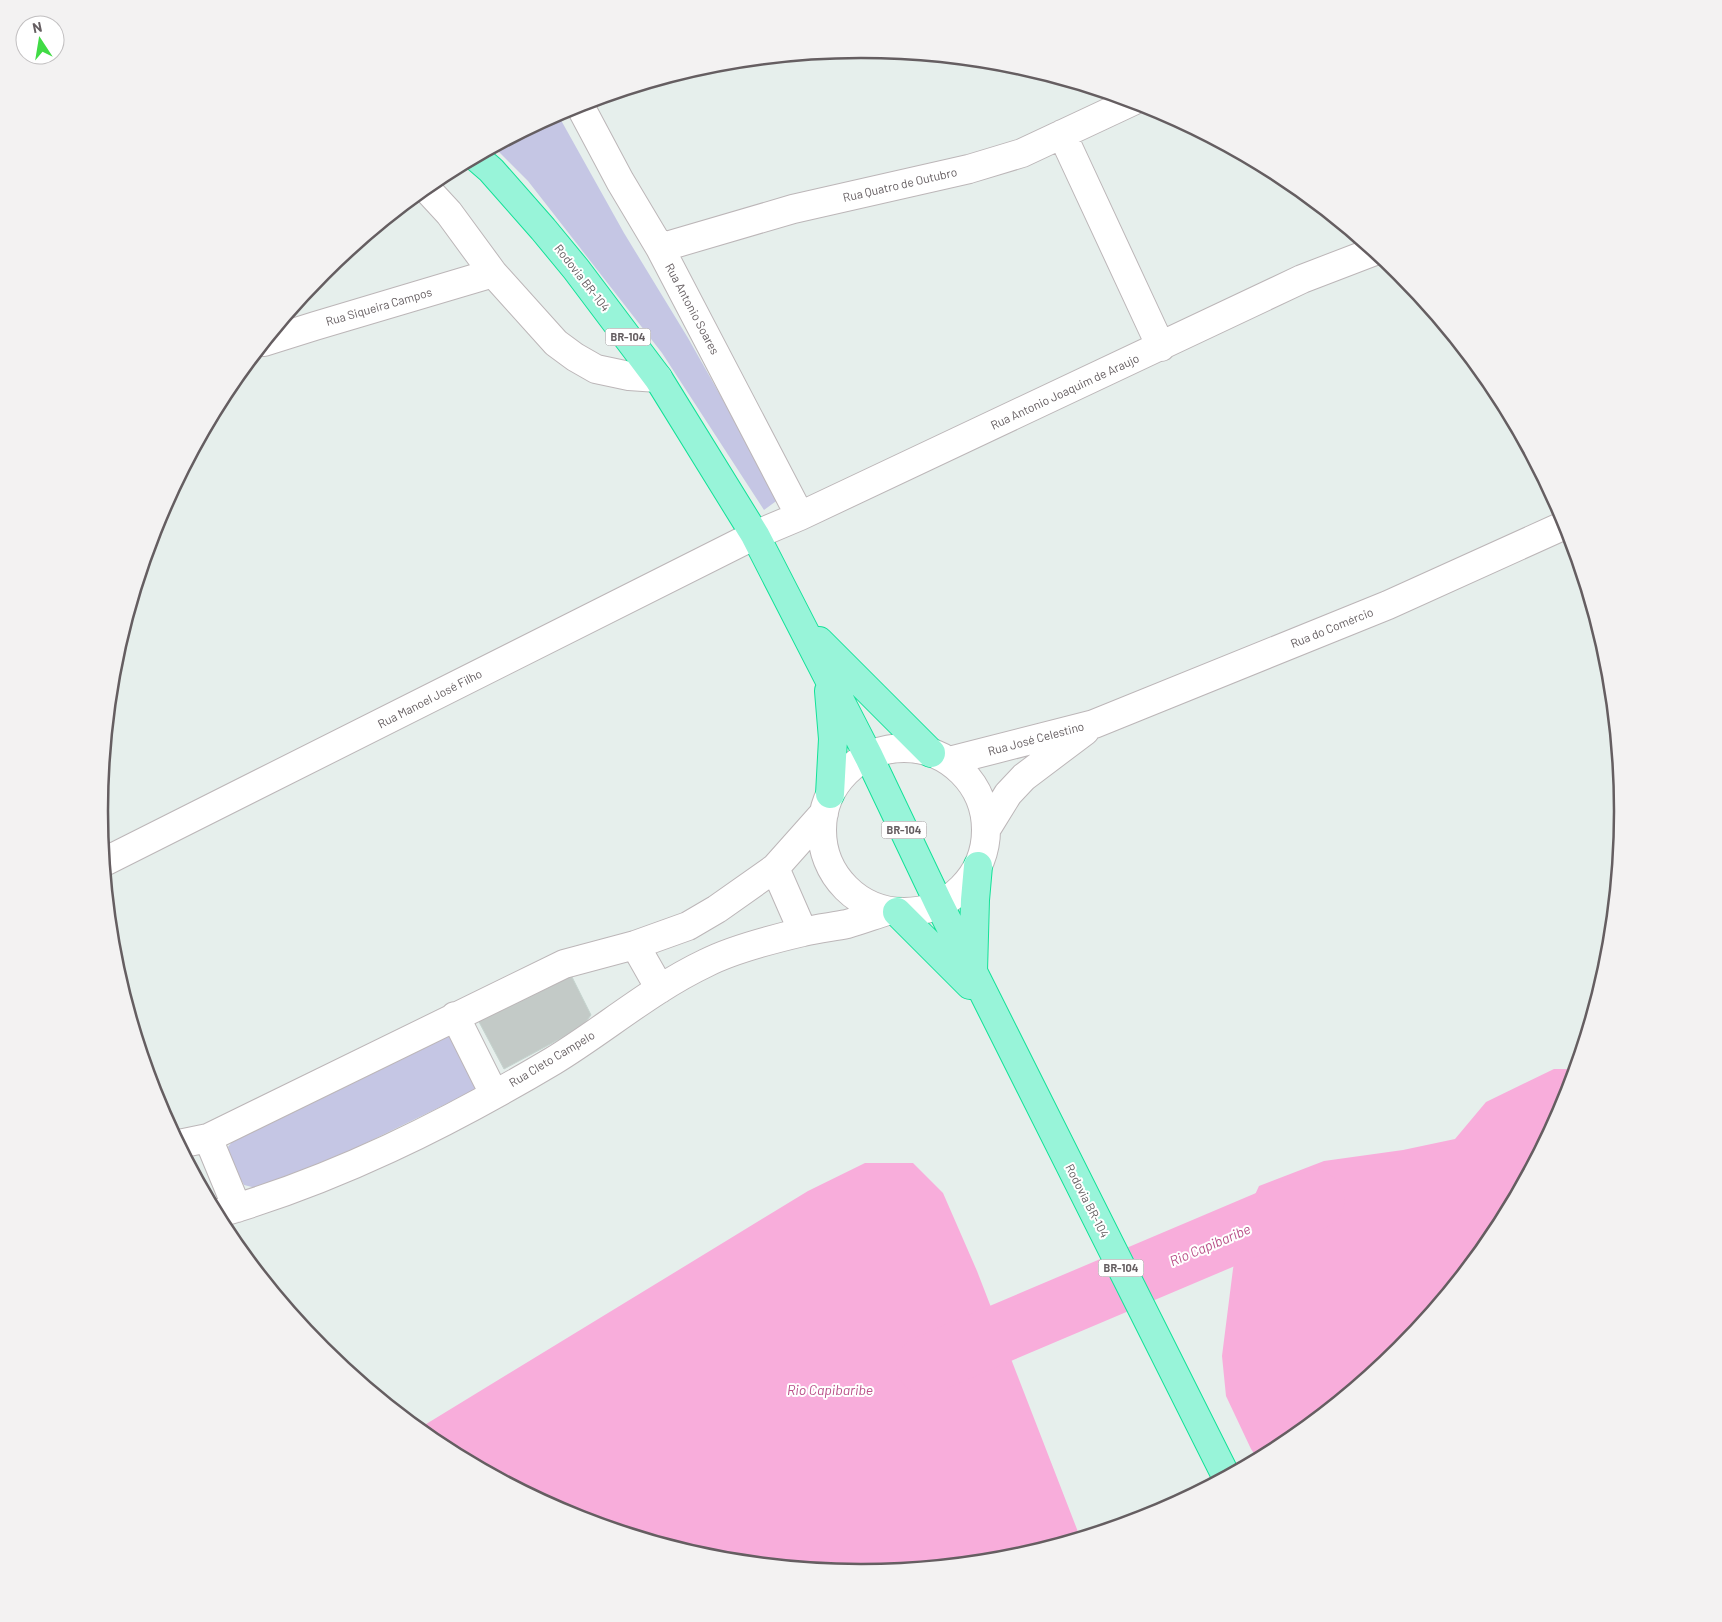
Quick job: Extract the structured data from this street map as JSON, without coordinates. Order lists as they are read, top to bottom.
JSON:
{
  "streets": {
    "highway": ["Rodovia BR-104", "BR-104"],
    "street": [
      "Rua Quatro de Outubro",
      "Rua Siqueira Campos",
      "Rua Antonio Soares",
      "Rua Antonio Joaquim de Araujo",
      "Rua do Comércio",
      "Rua Manoel José Filho",
      "Rua José Celestino",
      "Rua Cleto Campelo"
    ]
  },
  "crossings": [
    ["Rua Quatro de Outubro", "Rua Antonio Soares"],
    ["Rodovia BR-104", "BR-104"],
    ["Rodovia BR-104", "Rua Antonio Joaquim de Araujo"],
    ["Rodovia BR-104", "Rua Manoel José Filho"],
    ["Rua Antonio Soares", "Rua Antonio Joaquim de Araujo"],
    ["BR-104", "Rua Antonio Joaquim de Araujo"],
    ["BR-104", "Rua Manoel José Filho"],
    ["BR-104", "Rua Cleto Campelo"],
    ["Rua Antonio Joaquim de Araujo", "Rua Manoel José Filho"],
    ["Rua do Comércio", "Rua José Celestino"],
    ["Rua José Celestino", "Rua Cleto Campelo"]
  ],
  "water": ["Rio Capibaribe"],
  "north": "top"
}
